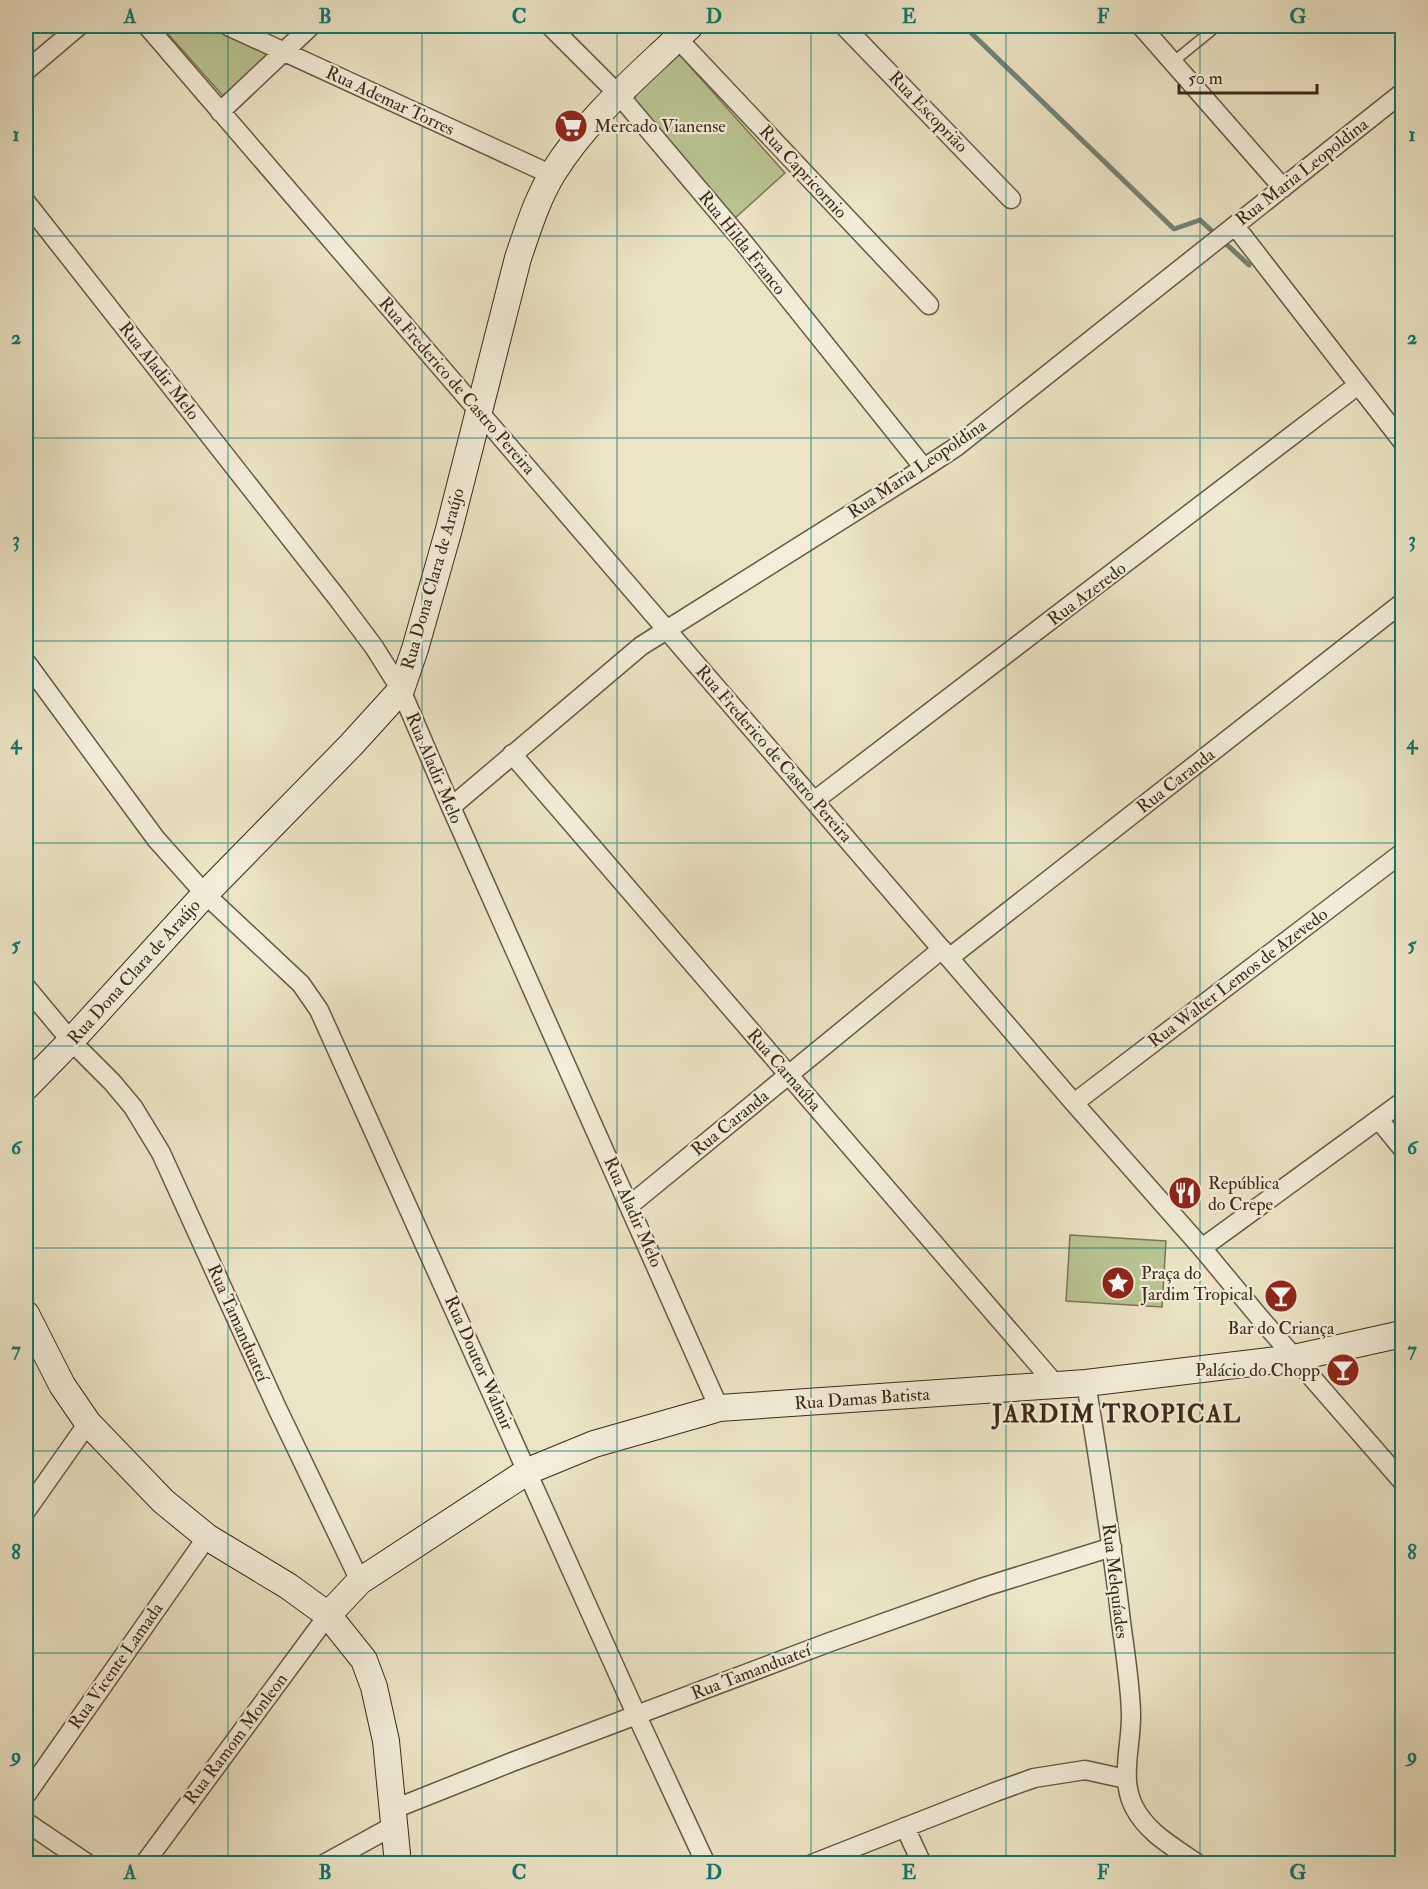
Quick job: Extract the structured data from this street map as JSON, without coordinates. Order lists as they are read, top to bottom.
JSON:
{
  "streets": {
    "main road": ["Rua Dona Clara de Araújo", "Rua Damas Batista"],
    "street": [
      "Rua Ademar Torres",
      "Rua Escoprião",
      "Rua Capricornio",
      "Rua Maria Leopoldina",
      "Rua Hilda Franco",
      "Rua Aladir Melo",
      "Rua Frederico de Castro Pereira",
      "Rua Azeredo",
      "Rua Caranda",
      "Rua Walter Lemos de Azevedo",
      "Rua Carnaúba",
      "Rua Tamanduateí",
      "Rua Doutor Walmir",
      "Rua Melquíades",
      "Rua Vicente Lamada",
      "Rua Ramom Monleon"
    ]
  },
  "crossings": [
    ["Rua Ademar Torres", "Rua Dona Clara de Araújo"],
    ["Rua Capricornio", "Rua Dona Clara de Araújo"],
    ["Rua Maria Leopoldina", "Rua Hilda Franco"],
    ["Rua Maria Leopoldina", "Rua Aladir Melo"],
    ["Rua Maria Leopoldina", "Rua Frederico de Castro Pereira"],
    ["Rua Maria Leopoldina", "Rua Carnaúba"],
    ["Rua Hilda Franco", "Rua Dona Clara de Araújo"],
    ["Rua Aladir Melo", "Rua Dona Clara de Araújo"],
    ["Rua Aladir Melo", "Rua Caranda"],
    ["Rua Aladir Melo", "Rua Damas Batista"],
    ["Rua Frederico de Castro Pereira", "Rua Dona Clara de Araújo"],
    ["Rua Frederico de Castro Pereira", "Rua Azeredo"],
    ["Rua Frederico de Castro Pereira", "Rua Caranda"],
    ["Rua Frederico de Castro Pereira", "Rua Walter Lemos de Azevedo"],
    ["Rua Frederico de Castro Pereira", "Rua Damas Batista"],
    ["Rua Dona Clara de Araújo", "Rua Tamanduateí"],
    ["Rua Dona Clara de Araújo", "Rua Doutor Walmir"],
    ["Rua Caranda", "Rua Carnaúba"],
    ["Rua Carnaúba", "Rua Damas Batista"],
    ["Rua Tamanduateí", "Rua Doutor Walmir"],
    ["Rua Tamanduateí", "Rua Damas Batista"],
    ["Rua Tamanduateí", "Rua Melquíades"],
    ["Rua Doutor Walmir", "Rua Damas Batista"],
    ["Rua Damas Batista", "Rua Melquíades"]
  ],
  "districts": ["JARDIM TROPICAL"],
  "places": {
    "supermarket": ["Mercado Vianense"],
    "restaurant": ["República do Crepe"],
    "place": ["Praça do Jardim Tropical"],
    "bar": ["Bar do Criança", "Palácio do Chopp"]
  },
  "scale_bar": "50 m",
  "grid": {
    "columns": [
      "A",
      "B",
      "C",
      "D",
      "E",
      "F",
      "G"
    ],
    "rows": [
      "1",
      "2",
      "3",
      "4",
      "5",
      "6",
      "7",
      "8",
      "9"
    ]
  }
}
